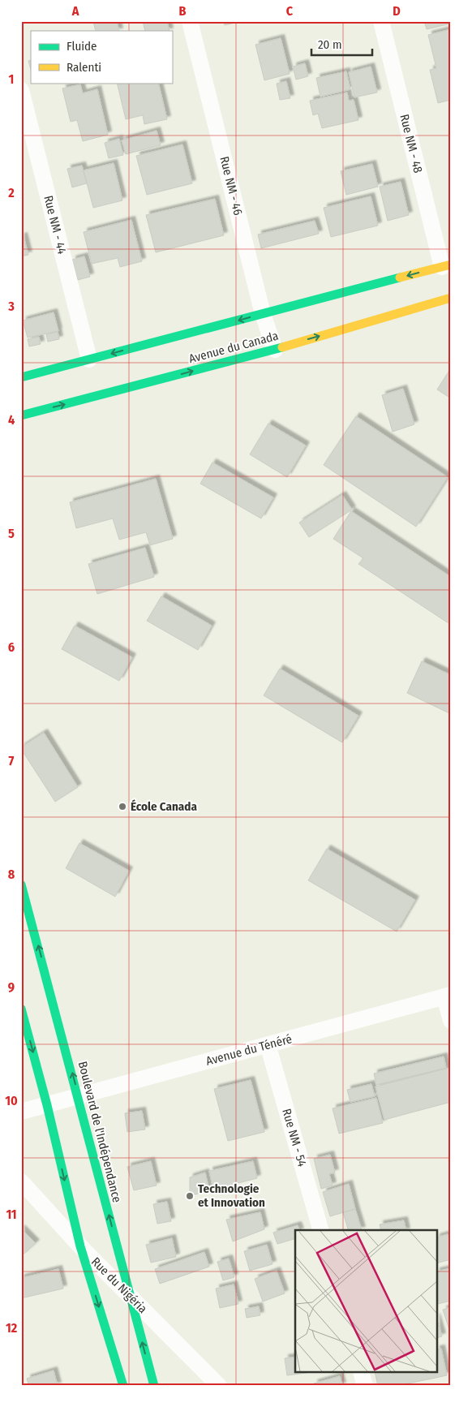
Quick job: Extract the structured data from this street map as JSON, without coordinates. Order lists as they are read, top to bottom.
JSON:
{
  "streets": {
    "main road": ["Avenue du Canada", "Boulevard de l'Indépendance"],
    "street": [
      "Rue NM - 48",
      "Rue NM - 46",
      "Rue NM - 44",
      "Avenue du Ténéré",
      "Rue NM - 54",
      "Rue du Nigéria"
    ]
  },
  "crossings": [
    ["Rue NM - 48", "Avenue du Canada"],
    ["Rue NM - 46", "Avenue du Canada"],
    ["Rue NM - 44", "Avenue du Canada"],
    ["Avenue du Ténéré", "Boulevard de l'Indépendance"],
    ["Avenue du Ténéré", "Rue NM - 54"],
    ["Boulevard de l'Indépendance", "Rue du Nigéria"]
  ],
  "places": ["École Canada", "Technologie et Innovation"],
  "legend": ["Fluide", "Ralenti"],
  "scale_bar": "20 m",
  "grid": {
    "columns": [
      "A",
      "B",
      "C",
      "D"
    ],
    "rows": [
      "1",
      "2",
      "3",
      "4",
      "5",
      "6",
      "7",
      "8",
      "9",
      "10",
      "11",
      "12"
    ]
  }
}
